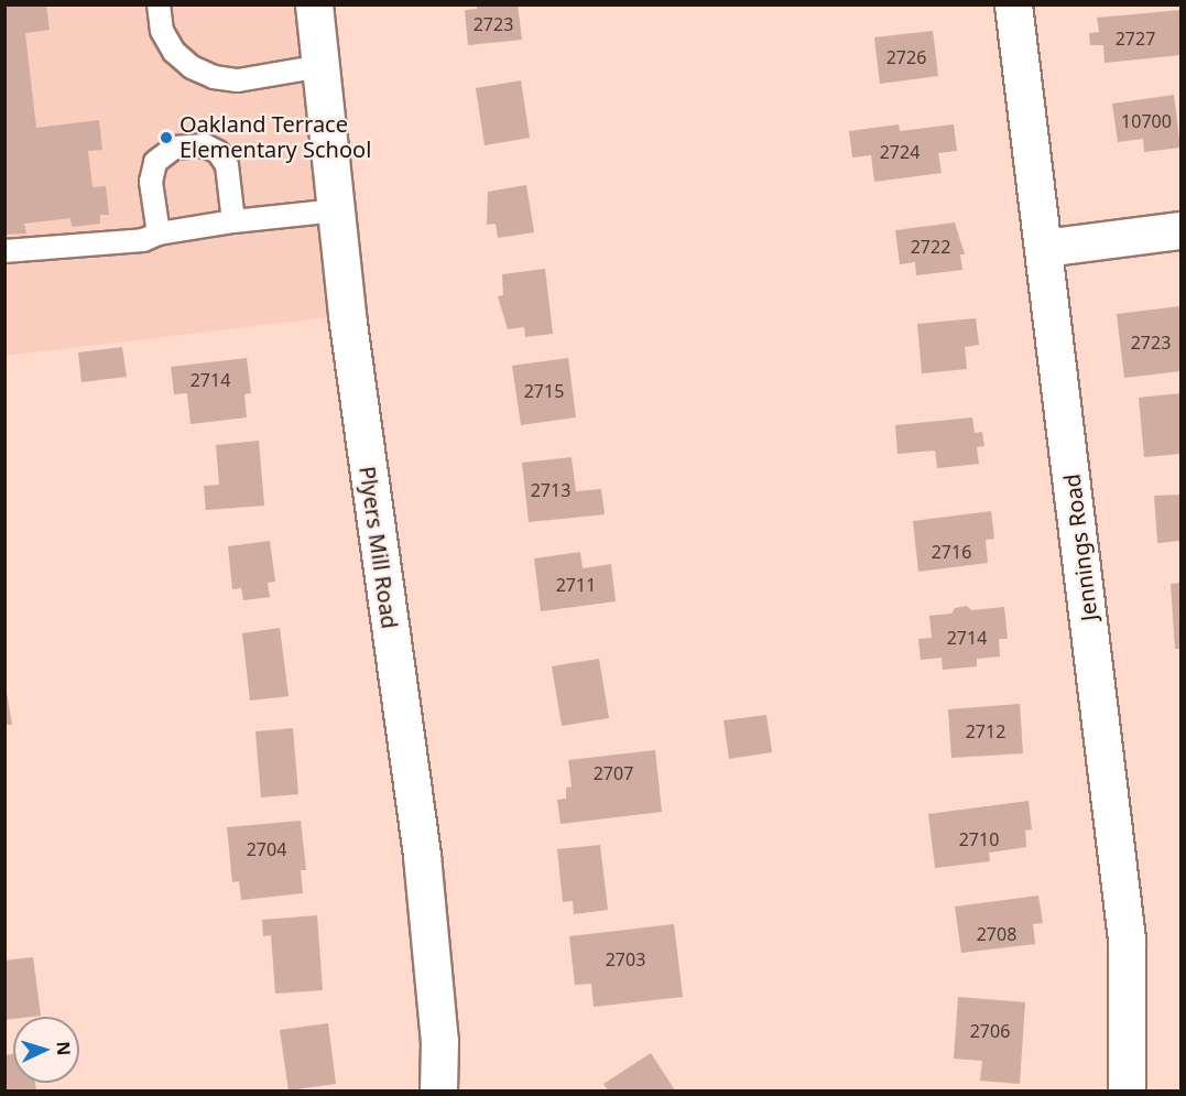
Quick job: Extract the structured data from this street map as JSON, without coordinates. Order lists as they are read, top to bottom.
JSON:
{
  "streets": {
    "street": ["Plyers Mill Road", "Jennings Road"]
  },
  "places": ["Oakland Terrace Elementary School"],
  "house_numbers": [
    "2723",
    "2727",
    "2726",
    "10700",
    "2724",
    "2722",
    "2723",
    "2714",
    "2715",
    "2713",
    "2716",
    "2711",
    "2714",
    "2712",
    "2707",
    "2710",
    "2704",
    "2708",
    "2703",
    "2706"
  ],
  "north": "right"
}
